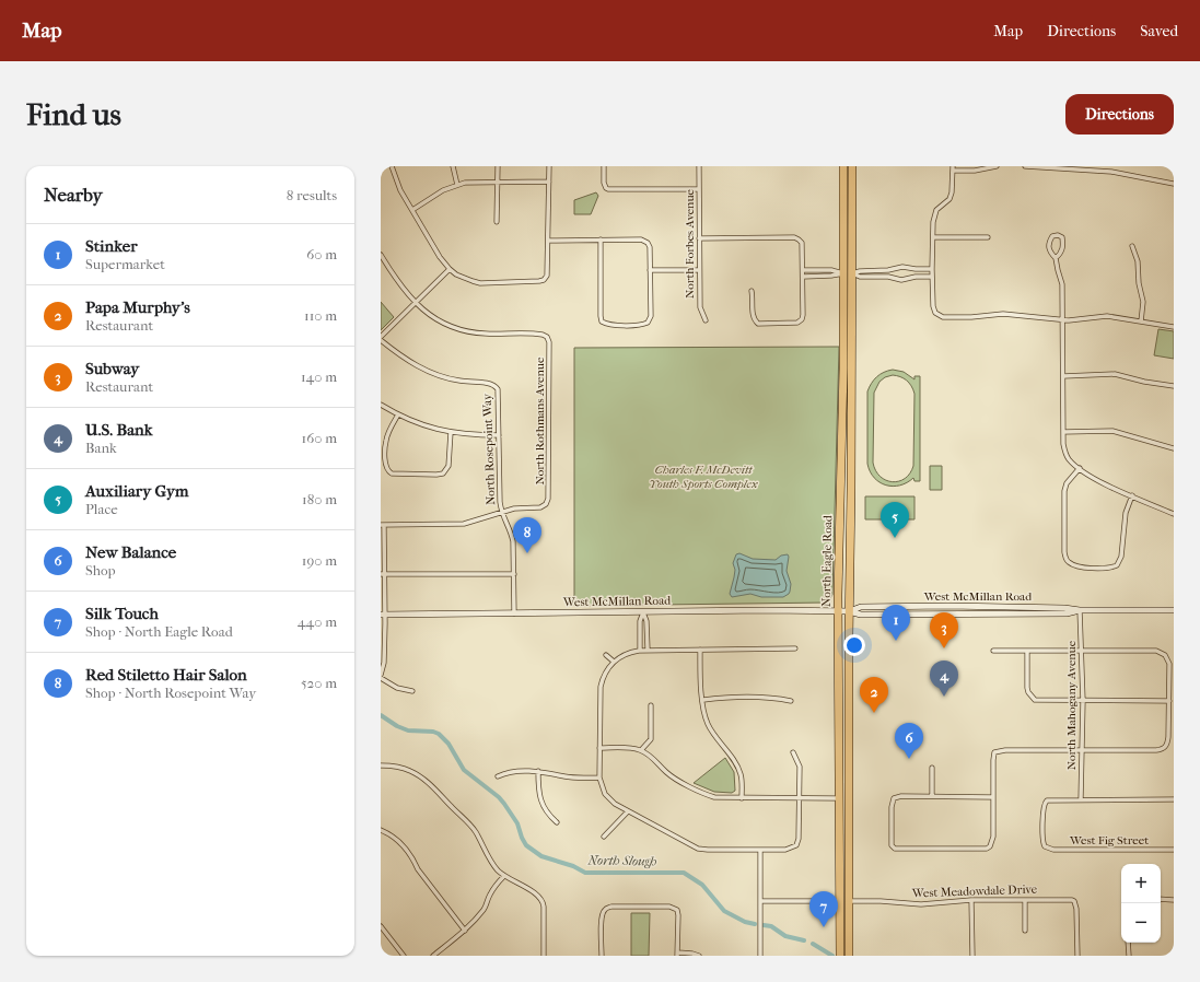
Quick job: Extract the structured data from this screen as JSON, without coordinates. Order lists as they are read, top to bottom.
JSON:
{
  "streets": {
    "highway": ["North Eagle Road"],
    "main road": ["West McMillan Road"],
    "street": [
      "North Forbes Avenue",
      "North Rothmans Avenue",
      "North Rosepoint Way",
      "North Mahogany Avenue",
      "West Fig Street",
      "West Meadowdale Drive"
    ]
  },
  "crossings": [
    ["North Rothmans Avenue", "North Rosepoint Way"],
    ["North Rosepoint Way", "West McMillan Road"],
    ["North Eagle Road", "West McMillan Road"],
    ["North Eagle Road", "West Meadowdale Drive"],
    ["West McMillan Road", "North Mahogany Avenue"],
    ["North Mahogany Avenue", "West Fig Street"]
  ],
  "water": ["North Slough"],
  "parks": ["Charles F. McDevitt Youth Sports Complex"],
  "page": {
    "header": "Map",
    "nav": ["Map", "Directions", "Saved"],
    "buttons": "Directions",
    "title": "Find us",
    "heading": ["Nearby", "8 results"],
    "list": [
      {
        "mark": "1",
        "name": "Stinker",
        "note": "Supermarket",
        "value": "60 m"
      },
      {
        "mark": "2",
        "name": "Papa Murphy's",
        "note": "Restaurant",
        "value": "110 m"
      },
      {
        "mark": "3",
        "name": "Subway",
        "note": "Restaurant",
        "value": "140 m"
      },
      {
        "mark": "4",
        "name": "U.S. Bank",
        "note": "Bank",
        "value": "160 m"
      },
      {
        "mark": "5",
        "name": "Auxiliary Gym",
        "note": "Place",
        "value": "180 m"
      },
      {
        "mark": "6",
        "name": "New Balance",
        "note": "Shop",
        "value": "190 m"
      },
      {
        "mark": "7",
        "name": "Silk Touch",
        "note": "Shop · North Eagle Road",
        "value": "440 m"
      },
      {
        "mark": "8",
        "name": "Red Stiletto Hair Salon",
        "note": "Shop · North Rosepoint Way",
        "value": "520 m"
      }
    ],
    "pins": [
      "5",
      "8",
      "1",
      "3",
      "4",
      "2",
      "6",
      "7"
    ],
    "map_buttons": ["+", "−"]
  }
}
